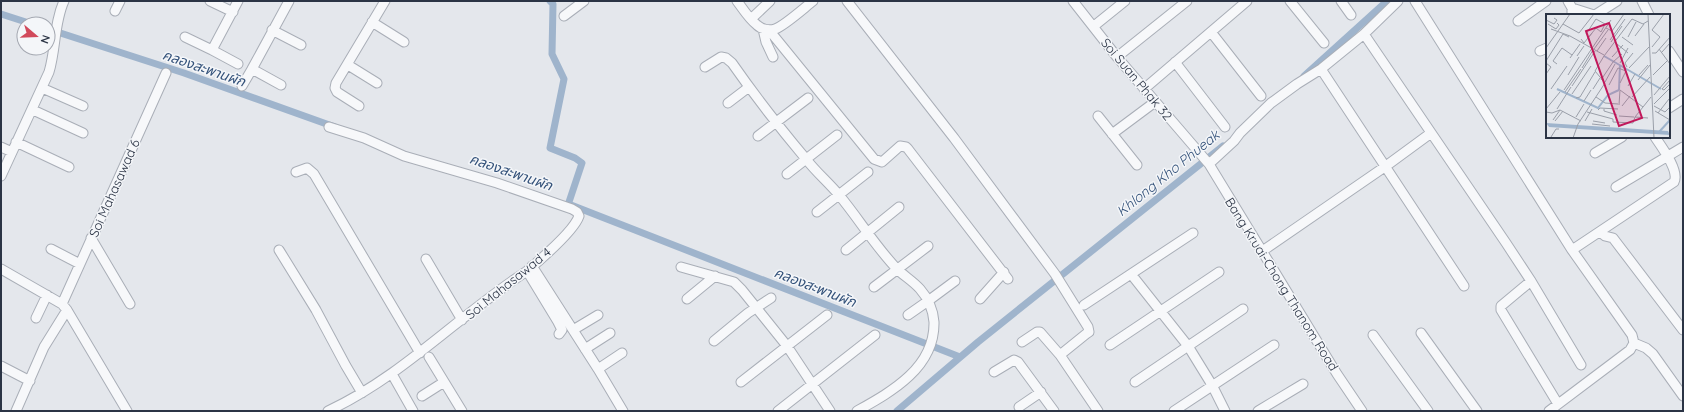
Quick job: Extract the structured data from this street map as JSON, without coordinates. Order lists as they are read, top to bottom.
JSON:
{
  "streets": {
    "street": [
      "Soi Suan Phak 32",
      "Soi Mahasawad 6",
      "Soi Mahasawad 4",
      "Bang Kruai-Chong Thanom Road"
    ]
  },
  "crossings": [
    ["Soi Suan Phak 32", "Bang Kruai-Chong Thanom Road"]
  ],
  "water": ["คลองสะพานผัก", "Khlong Kho Phueak"],
  "north": "right"
}
